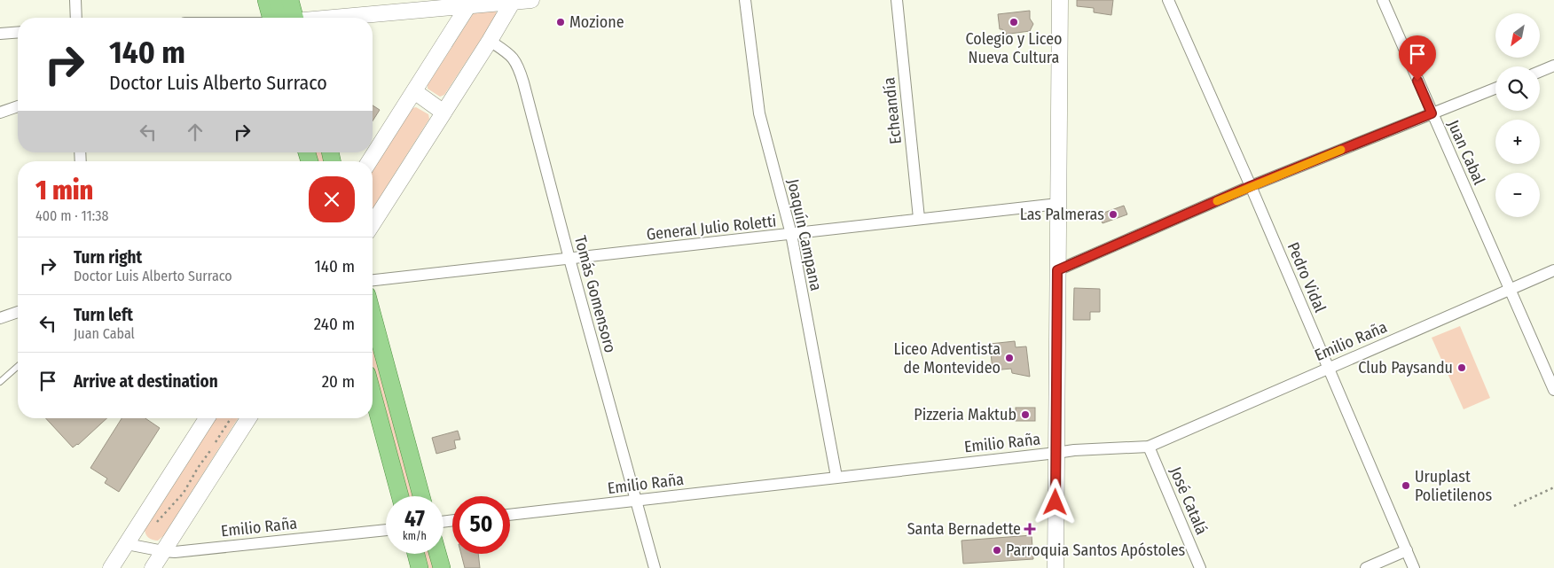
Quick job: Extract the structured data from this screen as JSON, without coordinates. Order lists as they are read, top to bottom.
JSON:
{
  "streets": {
    "street": [
      "Echeandía",
      "Juan Cabal",
      "General Julio Roletti",
      "Joaquín Campana",
      "Pedro Vidal",
      "Tomás Gomensoro",
      "Emilio Raña",
      "José Catalá"
    ]
  },
  "crossings": [
    ["Echeandía", "General Julio Roletti"],
    ["Juan Cabal", "Emilio Raña"],
    ["General Julio Roletti", "Joaquín Campana"],
    ["General Julio Roletti", "Tomás Gomensoro"],
    ["Joaquín Campana", "Emilio Raña"],
    ["Pedro Vidal", "Emilio Raña"],
    ["Tomás Gomensoro", "Emilio Raña"],
    ["Emilio Raña", "José Catalá"]
  ],
  "places": {
    "other": [
      "Mozione",
      "Colegio y Liceo Nueva Cultura",
      "Las Palmeras",
      "Liceo Adventista de Montevideo",
      "Club Paysandu",
      "Pizzeria Maktub",
      "Uruplast Polietilenos",
      "Parroquia Santos Apóstoles"
    ],
    "health": ["Santa Bernadette"]
  },
  "north": "bottom left",
  "page": {
    "map_buttons": ["+", "−"],
    "turn": ["140 m", "Doctor Luis Alberto Surraco"],
    "heading": ["1 min", "400 m · 11:38"],
    "list": [
      {
        "name": "Turn right",
        "note": "Doctor Luis Alberto Surraco",
        "value": "140 m"
      },
      {
        "name": "Turn left",
        "note": "Juan Cabal",
        "value": "240 m"
      },
      {
        "name": "Arrive at destination",
        "value": "20 m"
      }
    ],
    "speed": "47 km/h",
    "limit": "50"
  }
}
